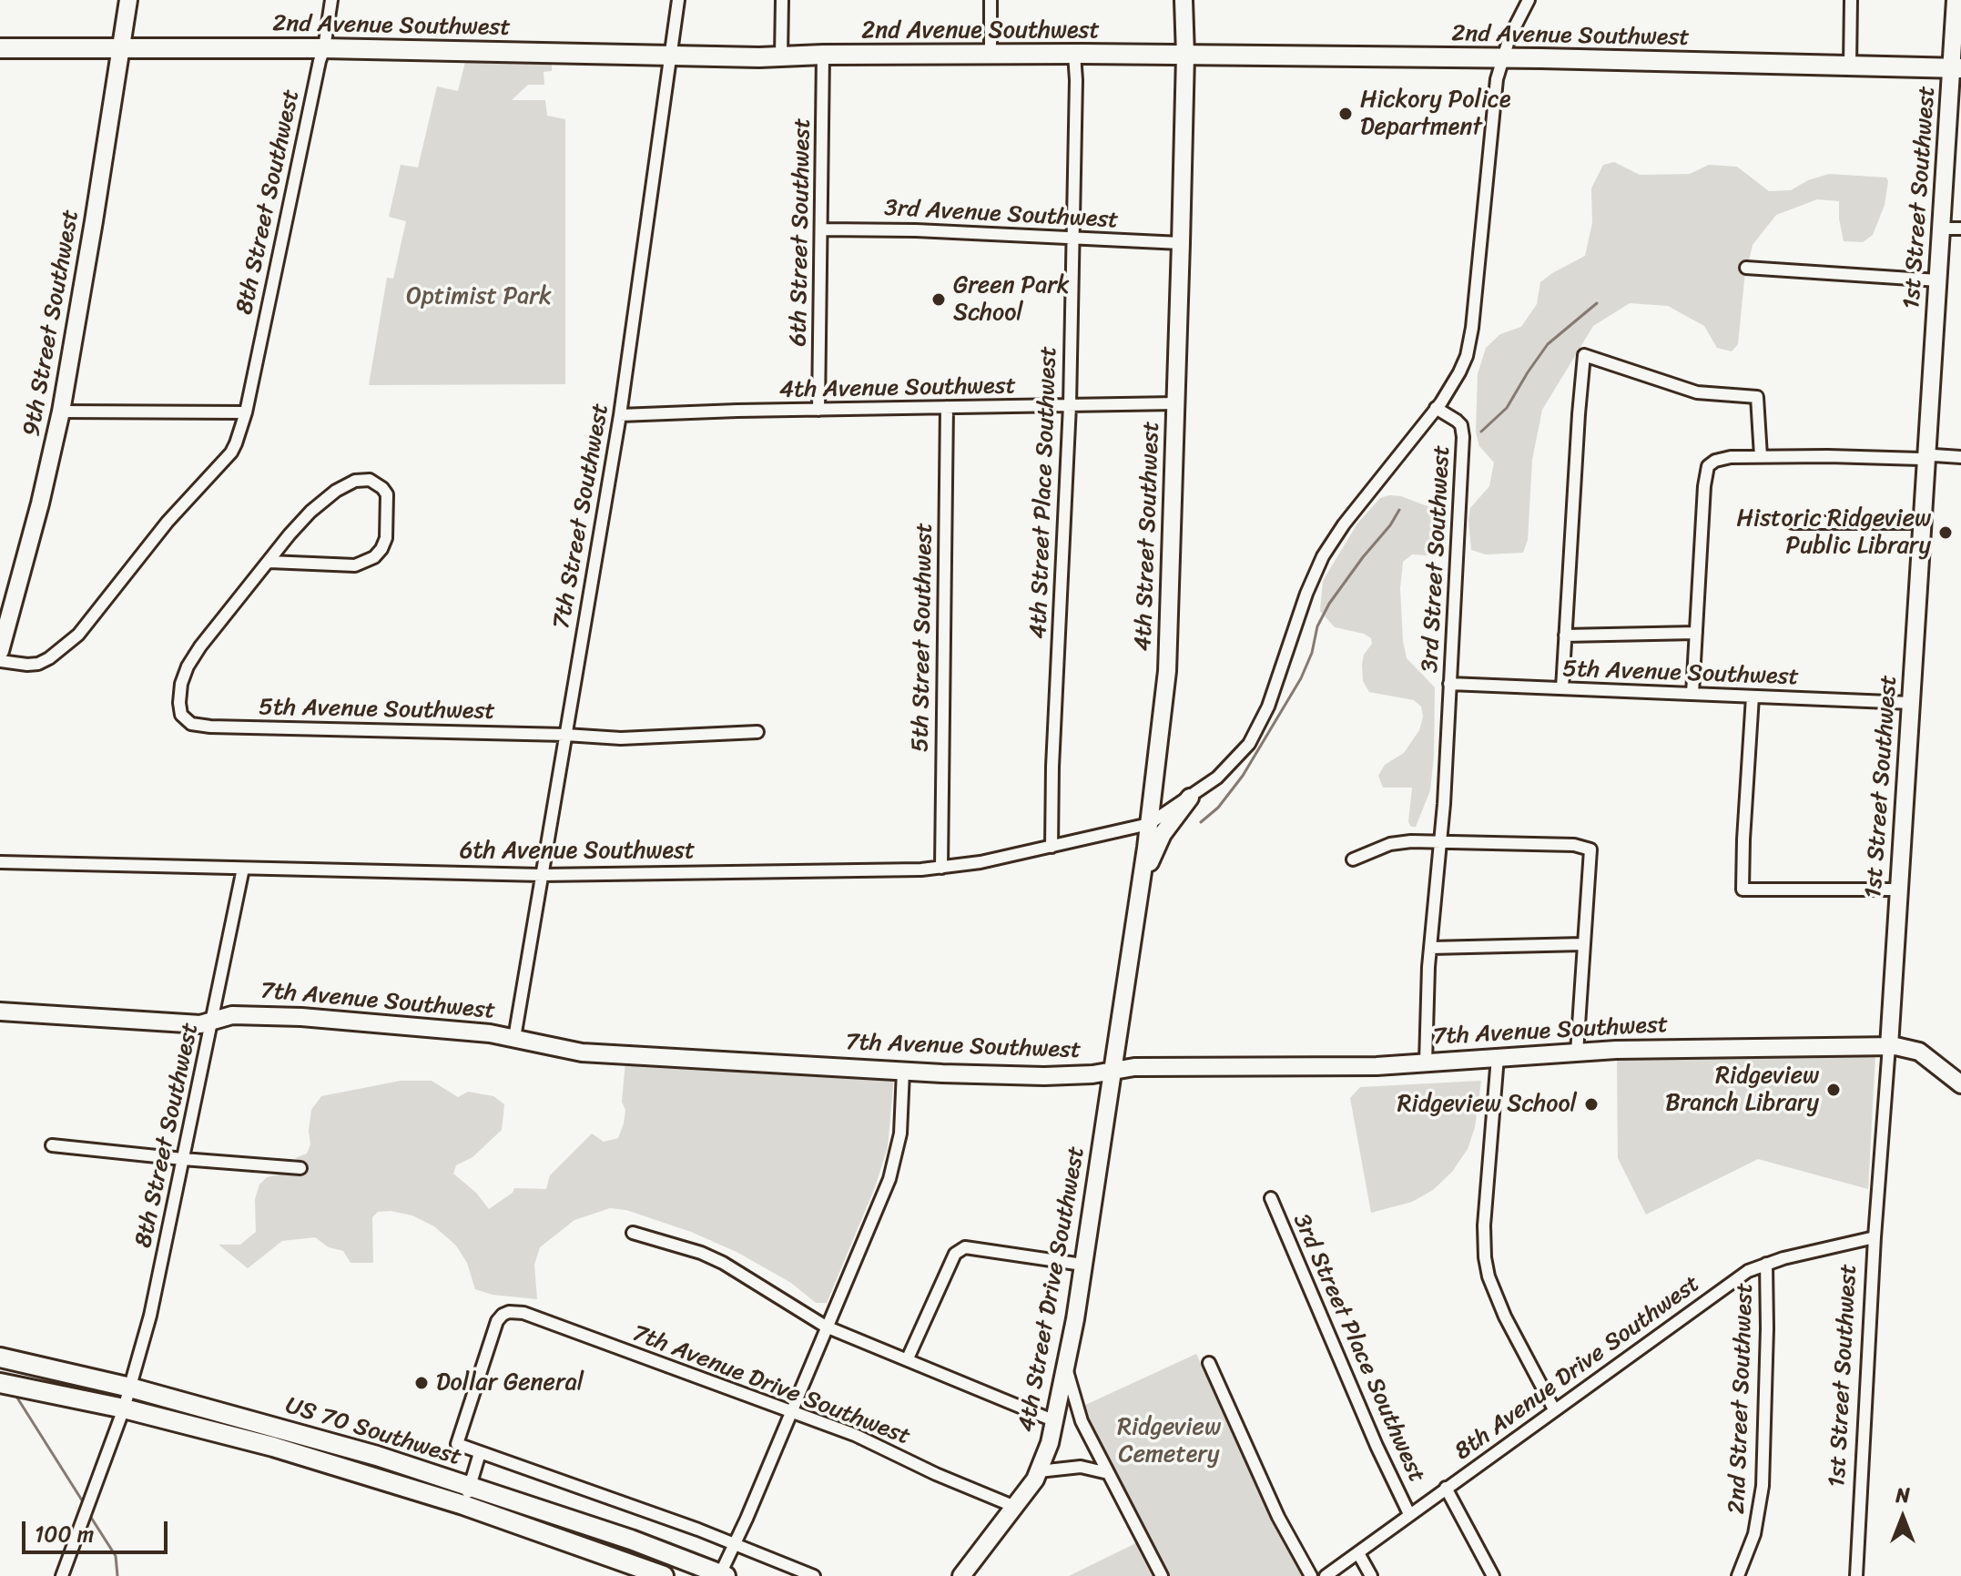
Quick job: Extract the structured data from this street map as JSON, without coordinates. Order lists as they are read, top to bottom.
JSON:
{
  "streets": {
    "main road": ["2nd Avenue Southwest", "US 70 Southwest"],
    "street": [
      "1st Street Southwest",
      "8th Street Southwest",
      "3rd Avenue Southwest",
      "6th Street Southwest",
      "9th Street Southwest",
      "4th Avenue Southwest",
      "4th Street Place Southwest",
      "7th Street Southwest",
      "4th Street Southwest",
      "3rd Street Southwest",
      "5th Street Southwest",
      "5th Avenue Southwest",
      "6th Avenue Southwest",
      "7th Avenue Southwest",
      "4th Street Drive Southwest",
      "3rd Street Place Southwest",
      "8th Avenue Drive Southwest",
      "7th Avenue Drive Southwest",
      "2nd Street Southwest"
    ]
  },
  "crossings": [
    ["2nd Avenue Southwest", "1st Street Southwest"],
    ["2nd Avenue Southwest", "8th Street Southwest"],
    ["2nd Avenue Southwest", "6th Street Southwest"],
    ["2nd Avenue Southwest", "9th Street Southwest"],
    ["2nd Avenue Southwest", "4th Street Place Southwest"],
    ["2nd Avenue Southwest", "7th Street Southwest"],
    ["2nd Avenue Southwest", "4th Street Southwest"],
    ["1st Street Southwest", "5th Avenue Southwest"],
    ["1st Street Southwest", "7th Avenue Southwest"],
    ["1st Street Southwest", "8th Avenue Drive Southwest"],
    ["8th Street Southwest", "6th Avenue Southwest"],
    ["8th Street Southwest", "7th Avenue Southwest"],
    ["8th Street Southwest", "US 70 Southwest"],
    ["3rd Avenue Southwest", "6th Street Southwest"],
    ["3rd Avenue Southwest", "4th Street Place Southwest"],
    ["3rd Avenue Southwest", "4th Street Southwest"],
    ["6th Street Southwest", "4th Avenue Southwest"],
    ["4th Avenue Southwest", "4th Street Place Southwest"],
    ["4th Avenue Southwest", "7th Street Southwest"],
    ["4th Avenue Southwest", "4th Street Southwest"],
    ["4th Avenue Southwest", "5th Street Southwest"],
    ["4th Street Place Southwest", "6th Avenue Southwest"],
    ["7th Street Southwest", "5th Avenue Southwest"],
    ["7th Street Southwest", "6th Avenue Southwest"],
    ["7th Street Southwest", "7th Avenue Southwest"],
    ["4th Street Southwest", "6th Avenue Southwest"],
    ["4th Street Southwest", "7th Avenue Southwest"],
    ["4th Street Southwest", "4th Street Drive Southwest"],
    ["3rd Street Southwest", "5th Avenue Southwest"],
    ["3rd Street Southwest", "6th Avenue Southwest"],
    ["3rd Street Southwest", "7th Avenue Southwest"],
    ["5th Street Southwest", "6th Avenue Southwest"],
    ["7th Avenue Southwest", "4th Street Drive Southwest"],
    ["4th Street Drive Southwest", "7th Avenue Drive Southwest"],
    ["3rd Street Place Southwest", "8th Avenue Drive Southwest"],
    ["8th Avenue Drive Southwest", "2nd Street Southwest"]
  ],
  "parks": ["Optimist Park", "Ridgeview Cemetery"],
  "places": [
    "Hickory Police Department",
    "Green Park School",
    "Historic Ridgeview Public Library",
    "Ridgeview Branch Library",
    "Ridgeview School",
    "Dollar General"
  ],
  "scale_bar": "100 m",
  "north": "top"
}
